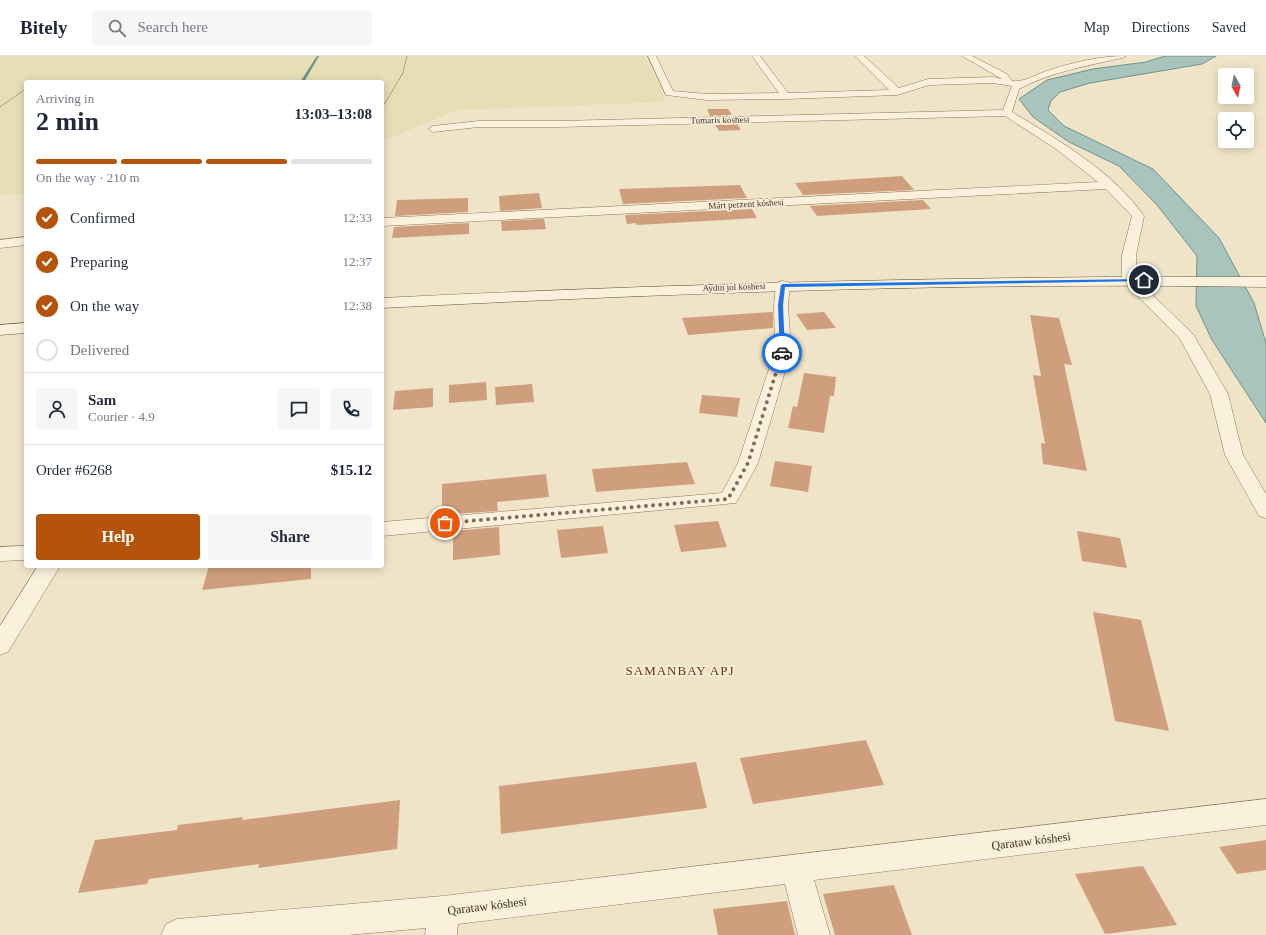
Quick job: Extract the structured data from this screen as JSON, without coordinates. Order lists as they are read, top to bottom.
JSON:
{
  "streets": {
    "street": [
      "Tumaris kóshesi",
      "Márt perzent kóshesi",
      "Aydın jol kóshesi",
      "Qarataw kóshesi"
    ]
  },
  "districts": ["SAMANBAY APJ"],
  "north": "bottom",
  "page": {
    "header": "Bitely",
    "search": "Search here",
    "nav": ["Map", "Directions", "Saved"],
    "heading": ["2 min", "Arriving in", "13:03–13:08"],
    "panel": [
      "Sam",
      "Courier · 4.9",
      "Order #6268",
      "$15.12"
    ],
    "bar": "On the way · 210 m",
    "list": [
      ["Confirmed", "12:33"],
      ["Preparing", "12:37"],
      ["On the way", "12:38"],
      "Delivered"
    ],
    "buttons": ["Help", "Share"]
  }
}
